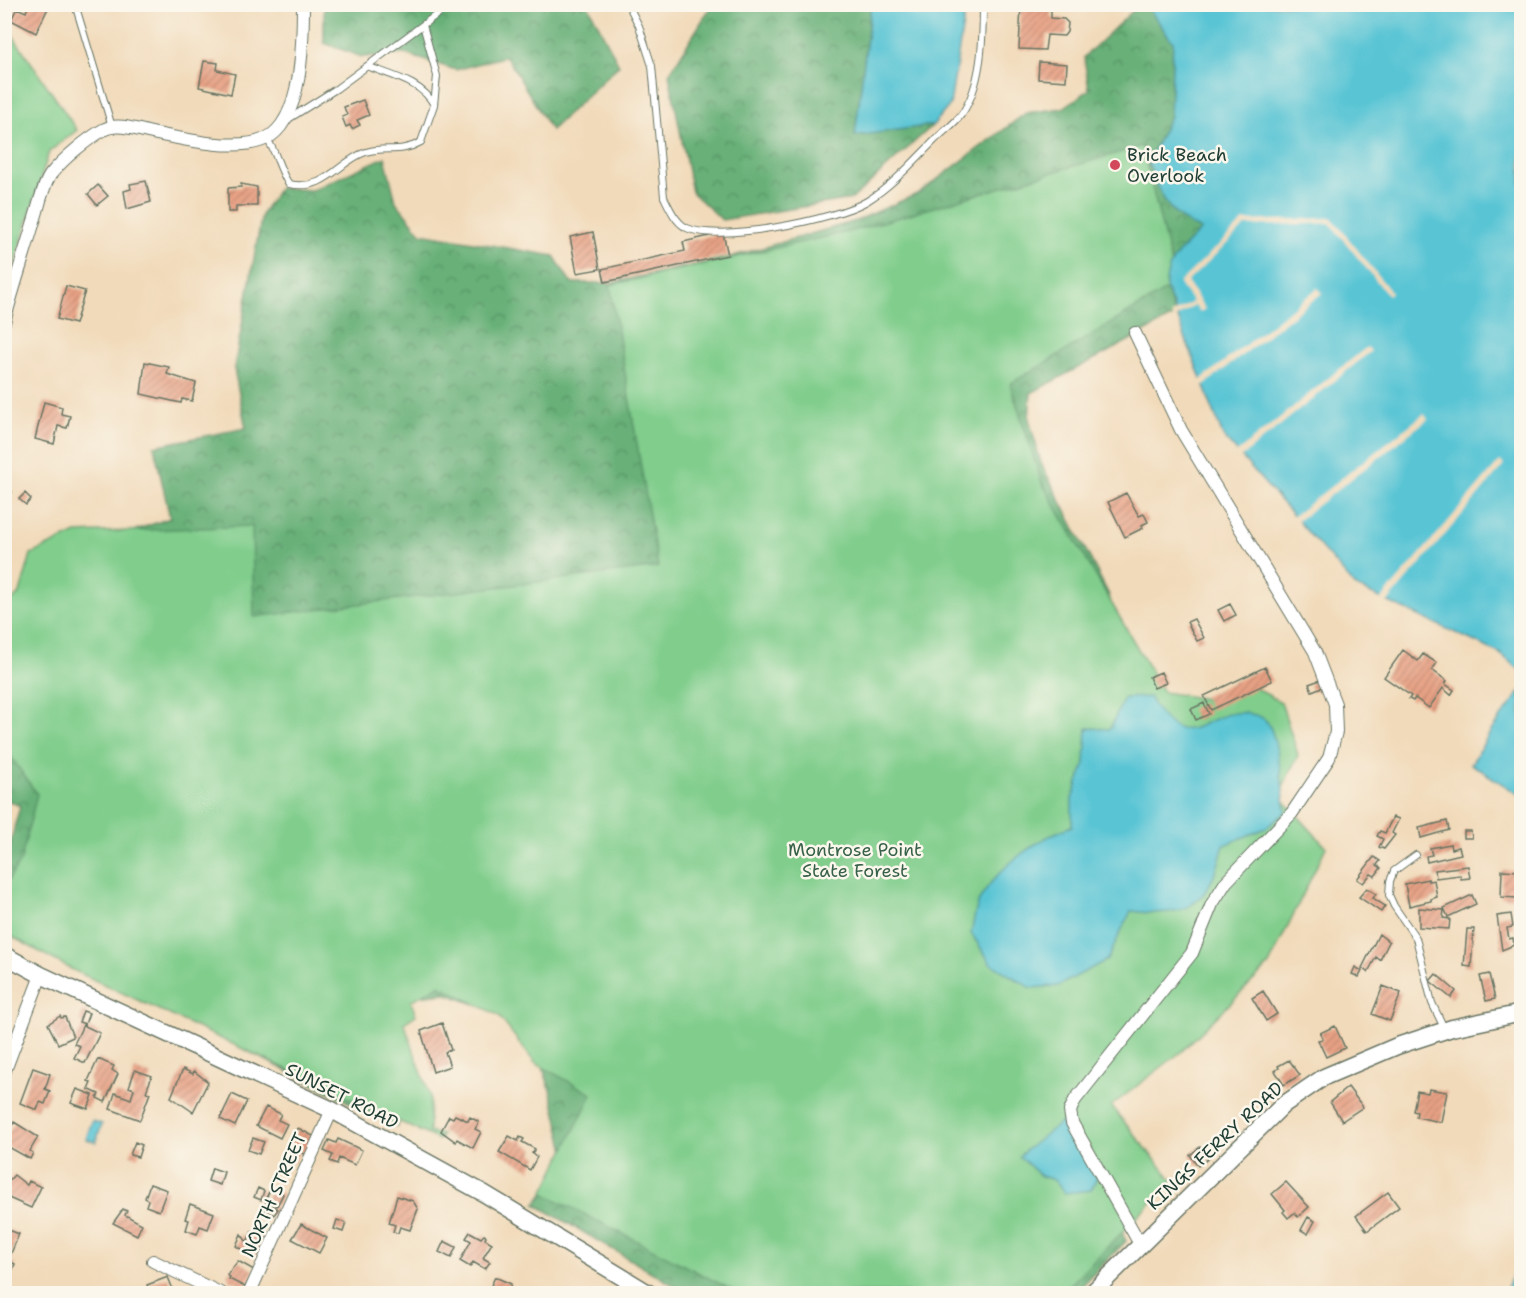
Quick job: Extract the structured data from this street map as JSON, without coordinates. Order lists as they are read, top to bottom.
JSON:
{
  "streets": {
    "street": ["SUNSET ROAD", "KINGS FERRY ROAD", "NORTH STREET"]
  },
  "crossings": [
    ["SUNSET ROAD", "NORTH STREET"]
  ],
  "parks": ["Montrose Point State Forest"],
  "places": ["Brick Beach Overlook"]
}
